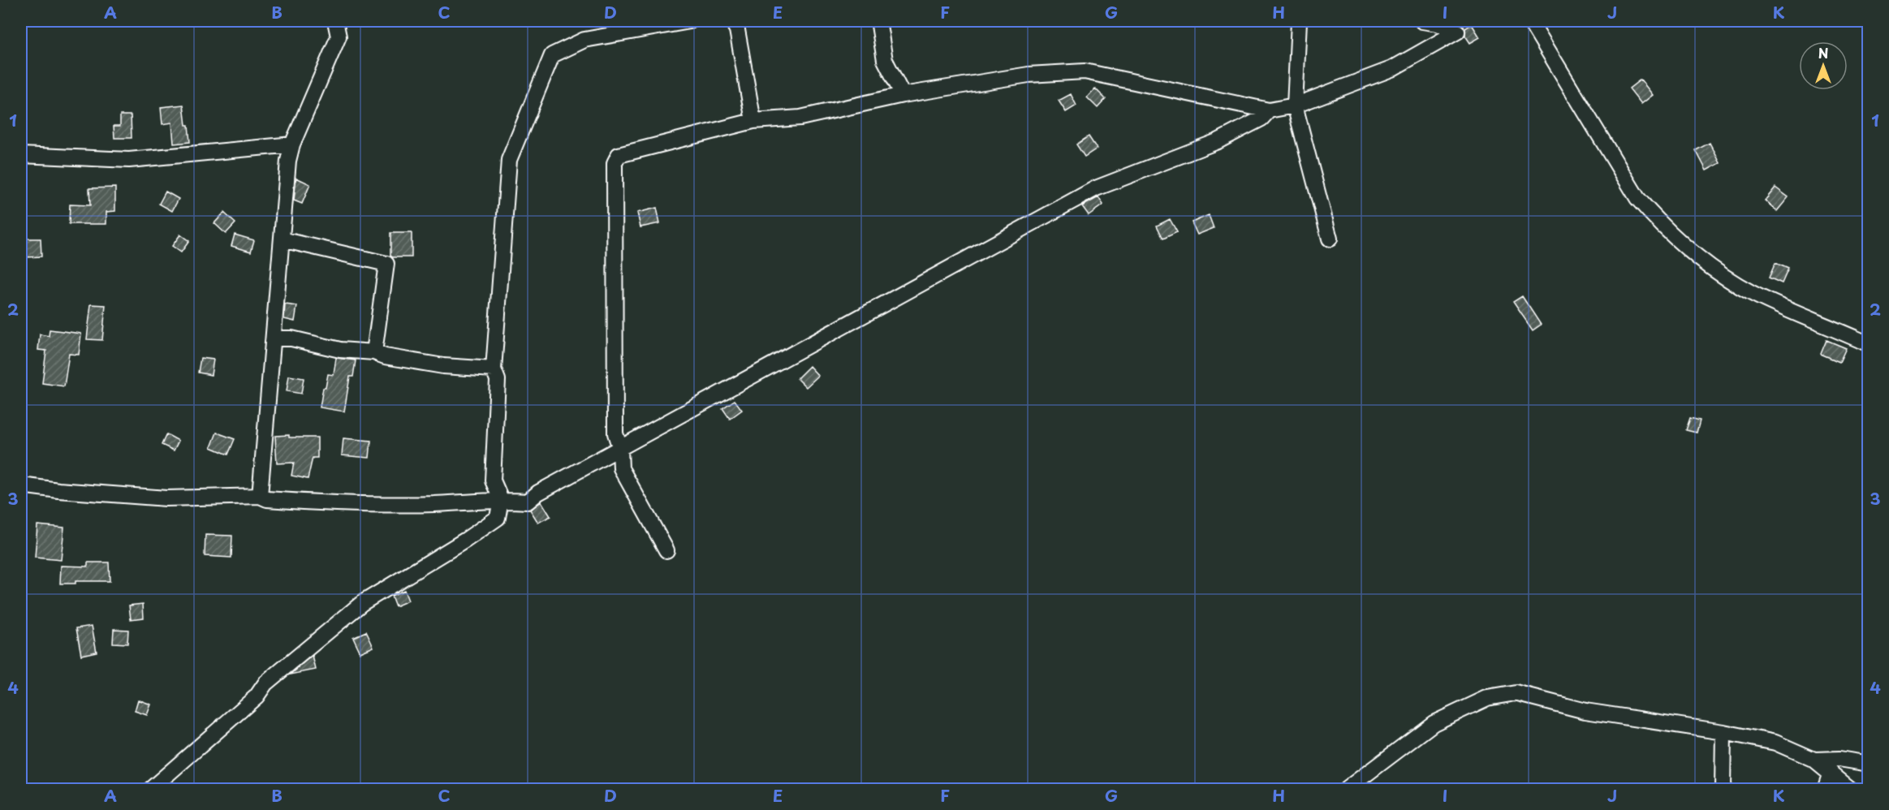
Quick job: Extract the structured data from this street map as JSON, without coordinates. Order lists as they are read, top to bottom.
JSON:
{
  "north": "top",
  "grid": {
    "columns": [
      "A",
      "B",
      "C",
      "D",
      "E",
      "F",
      "G",
      "H",
      "I",
      "J",
      "K"
    ],
    "rows": [
      "1",
      "2",
      "3",
      "4"
    ]
  }
}
